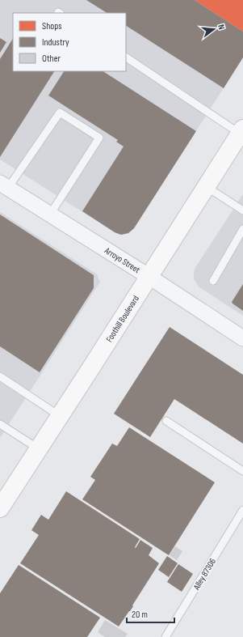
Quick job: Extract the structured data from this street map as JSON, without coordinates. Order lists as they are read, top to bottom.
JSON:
{
  "streets": {
    "main road": ["Foothill Boulevard"],
    "street": ["Arroyo Street"],
    "lane": ["Alley 87306"]
  },
  "crossings": [
    ["Arroyo Street", "Foothill Boulevard"]
  ],
  "legend": ["Shops", "Industry", "Other"],
  "scale_bar": "20 m",
  "north": "right"
}
